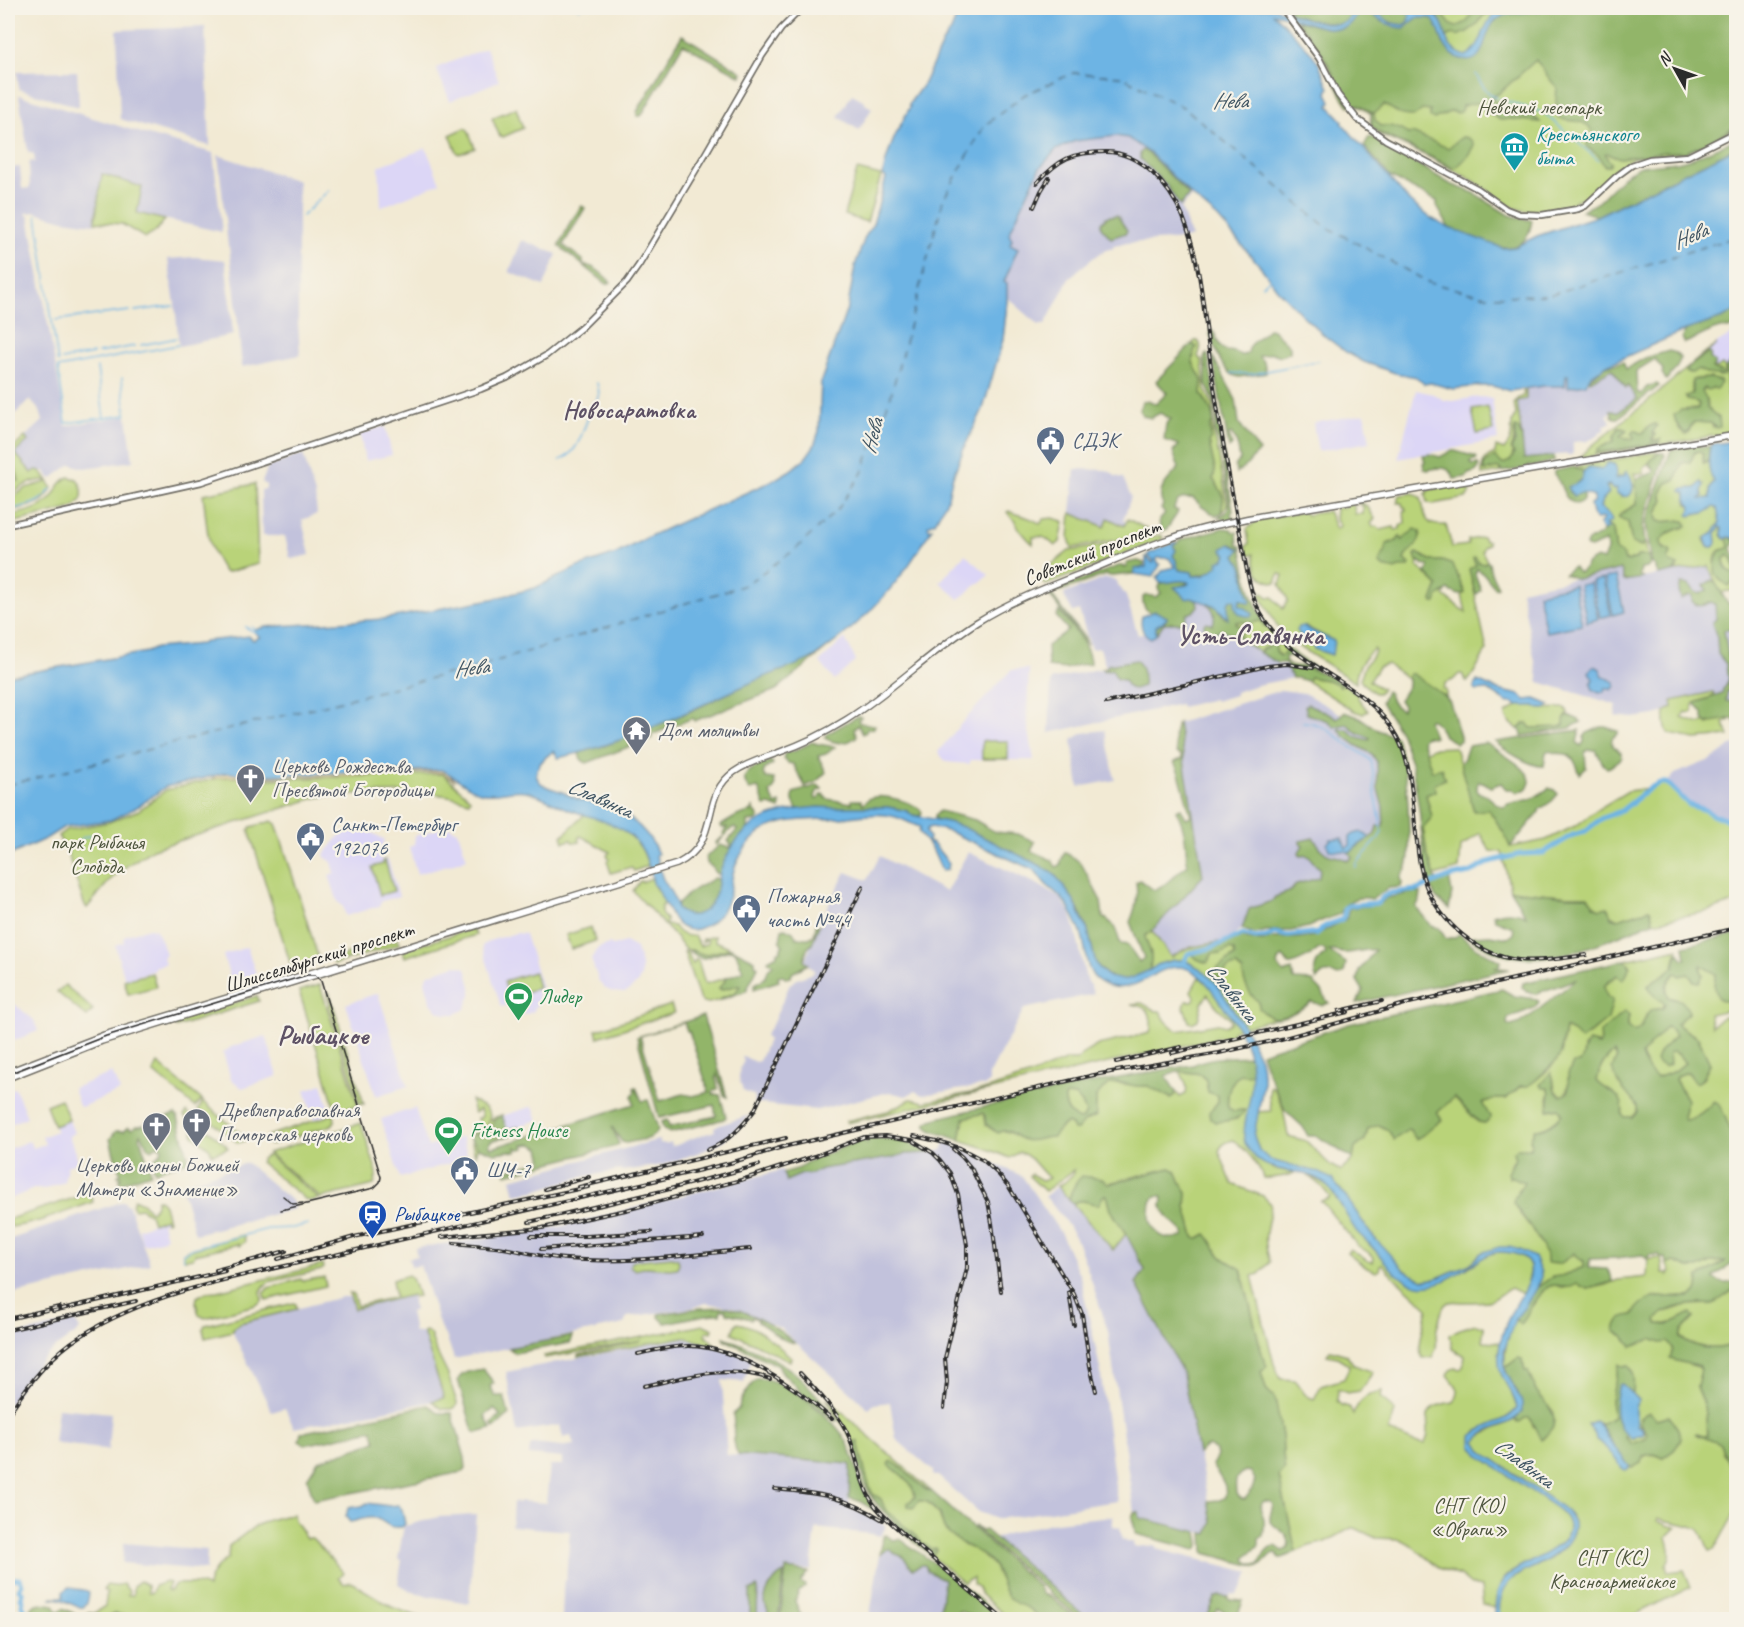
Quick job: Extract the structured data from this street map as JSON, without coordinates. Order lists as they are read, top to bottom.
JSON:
{
  "streets": {
    "main road": ["Советский проспект", "Шлиссельбургский проспект"]
  },
  "crossings": [
    ["Советский проспект", "Шлиссельбургский проспект"]
  ],
  "districts": ["Новосаратовка", "Усть-Славянка", "Рыбацкое"],
  "water": ["Нева", "Славянка"],
  "parks": [
    "Невский лесопарк",
    "парк Рыбачья Слобода",
    "СНТ (КО) «Овраги»",
    "СНТ (КС) Красноармейское"
  ],
  "places": {
    "museum": ["Крестьянского быта"],
    "public building": [
      "СДЭК",
      "Санкт-Петербург 192076",
      "Пожарная часть №44",
      "ШЧ-7"
    ],
    "temple": ["Дом молитвы"],
    "church": ["Церковь Рождества Пресвятой Богородицы", "Древлеправославная Поморская церковь", "Церковь иконы Божией Матери «Знамение»"],
    "sports": ["Лидер", "Fitness House"],
    "station": ["Рыбацкое"]
  },
  "north": "top left"
}
